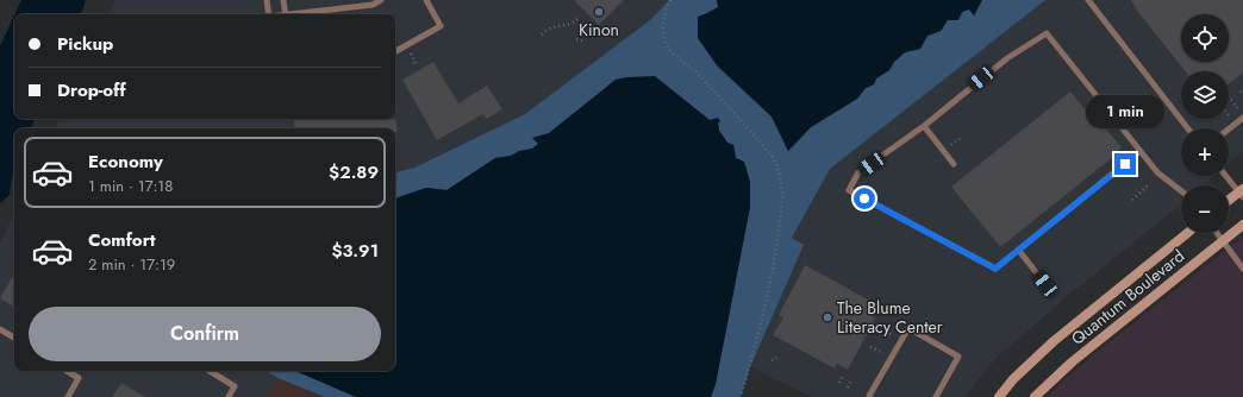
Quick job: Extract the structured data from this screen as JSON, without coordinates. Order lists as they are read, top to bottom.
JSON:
{
  "streets": {
    "street": ["Quantum Boulevard"]
  },
  "places": ["Kinon", "The Blume Literacy Center"],
  "page": {
    "map_buttons": ["+", "−"],
    "banner": ["Pickup", "Drop-off"],
    "bubble": "1 min",
    "list": [
      {
        "name": "Economy",
        "note": "1 min · 17:18",
        "value": "$2.89"
      },
      {
        "name": "Comfort",
        "note": "2 min · 17:19",
        "value": "$3.91"
      }
    ],
    "buttons": "Confirm"
  }
}
